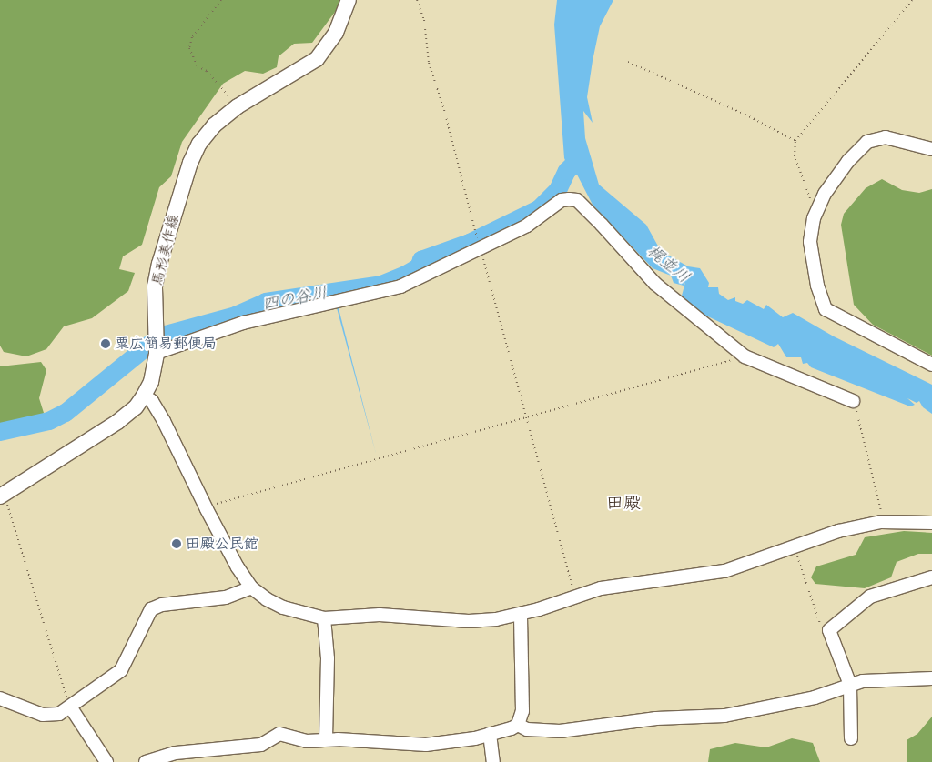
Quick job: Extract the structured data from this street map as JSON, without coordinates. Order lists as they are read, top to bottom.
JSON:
{
  "streets": {
    "main road": ["馬形美作線"]
  },
  "districts": ["田殿"],
  "water": ["梶並川", "四の谷川"],
  "places": ["粟広簡易郵便局", "田殿公民館"]
}
